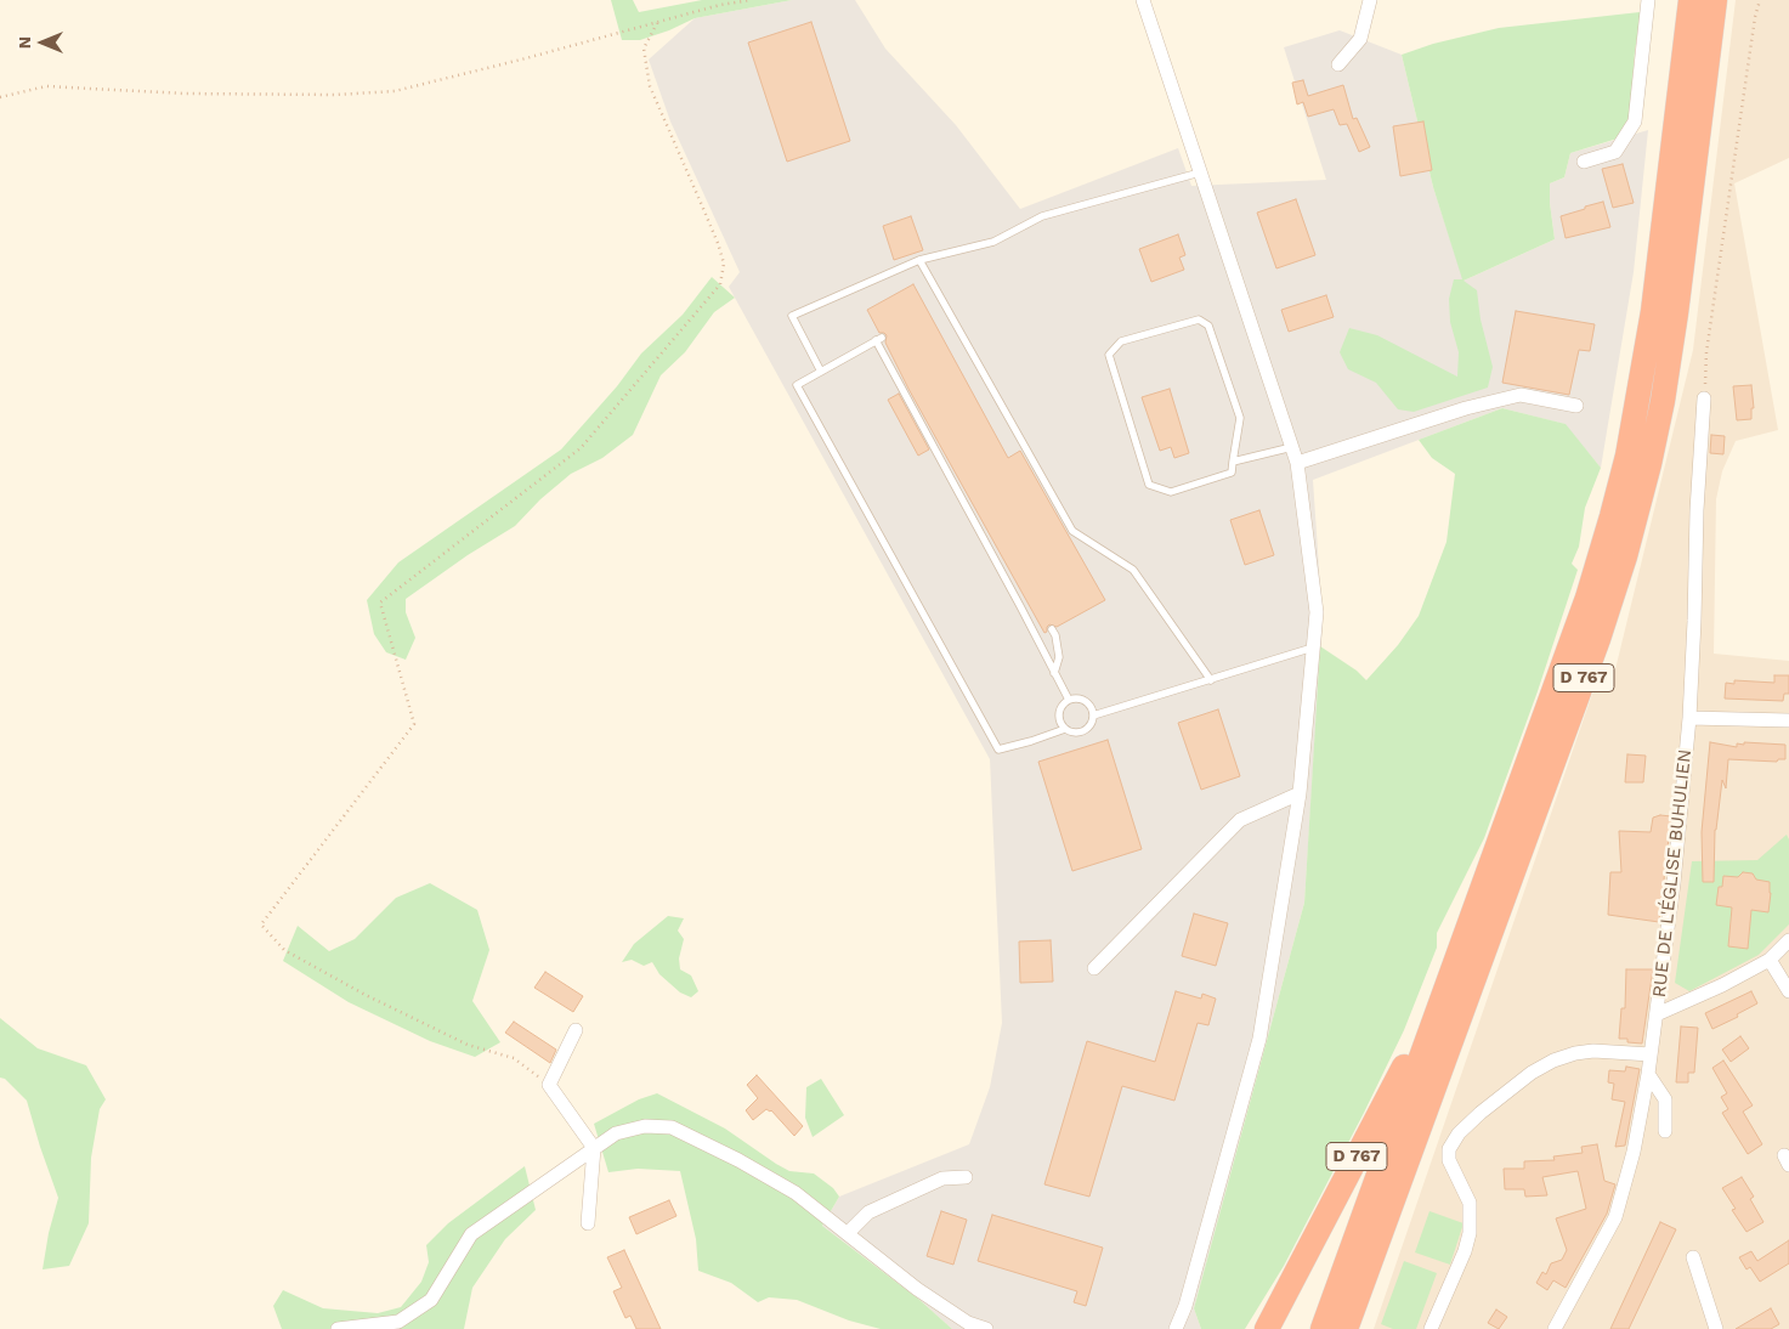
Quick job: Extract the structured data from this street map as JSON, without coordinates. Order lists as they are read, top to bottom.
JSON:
{
  "streets": {
    "highway": ["D 767"],
    "street": ["RUE DE L'ÉGLISE BUHULIEN"]
  },
  "north": "left"
}
